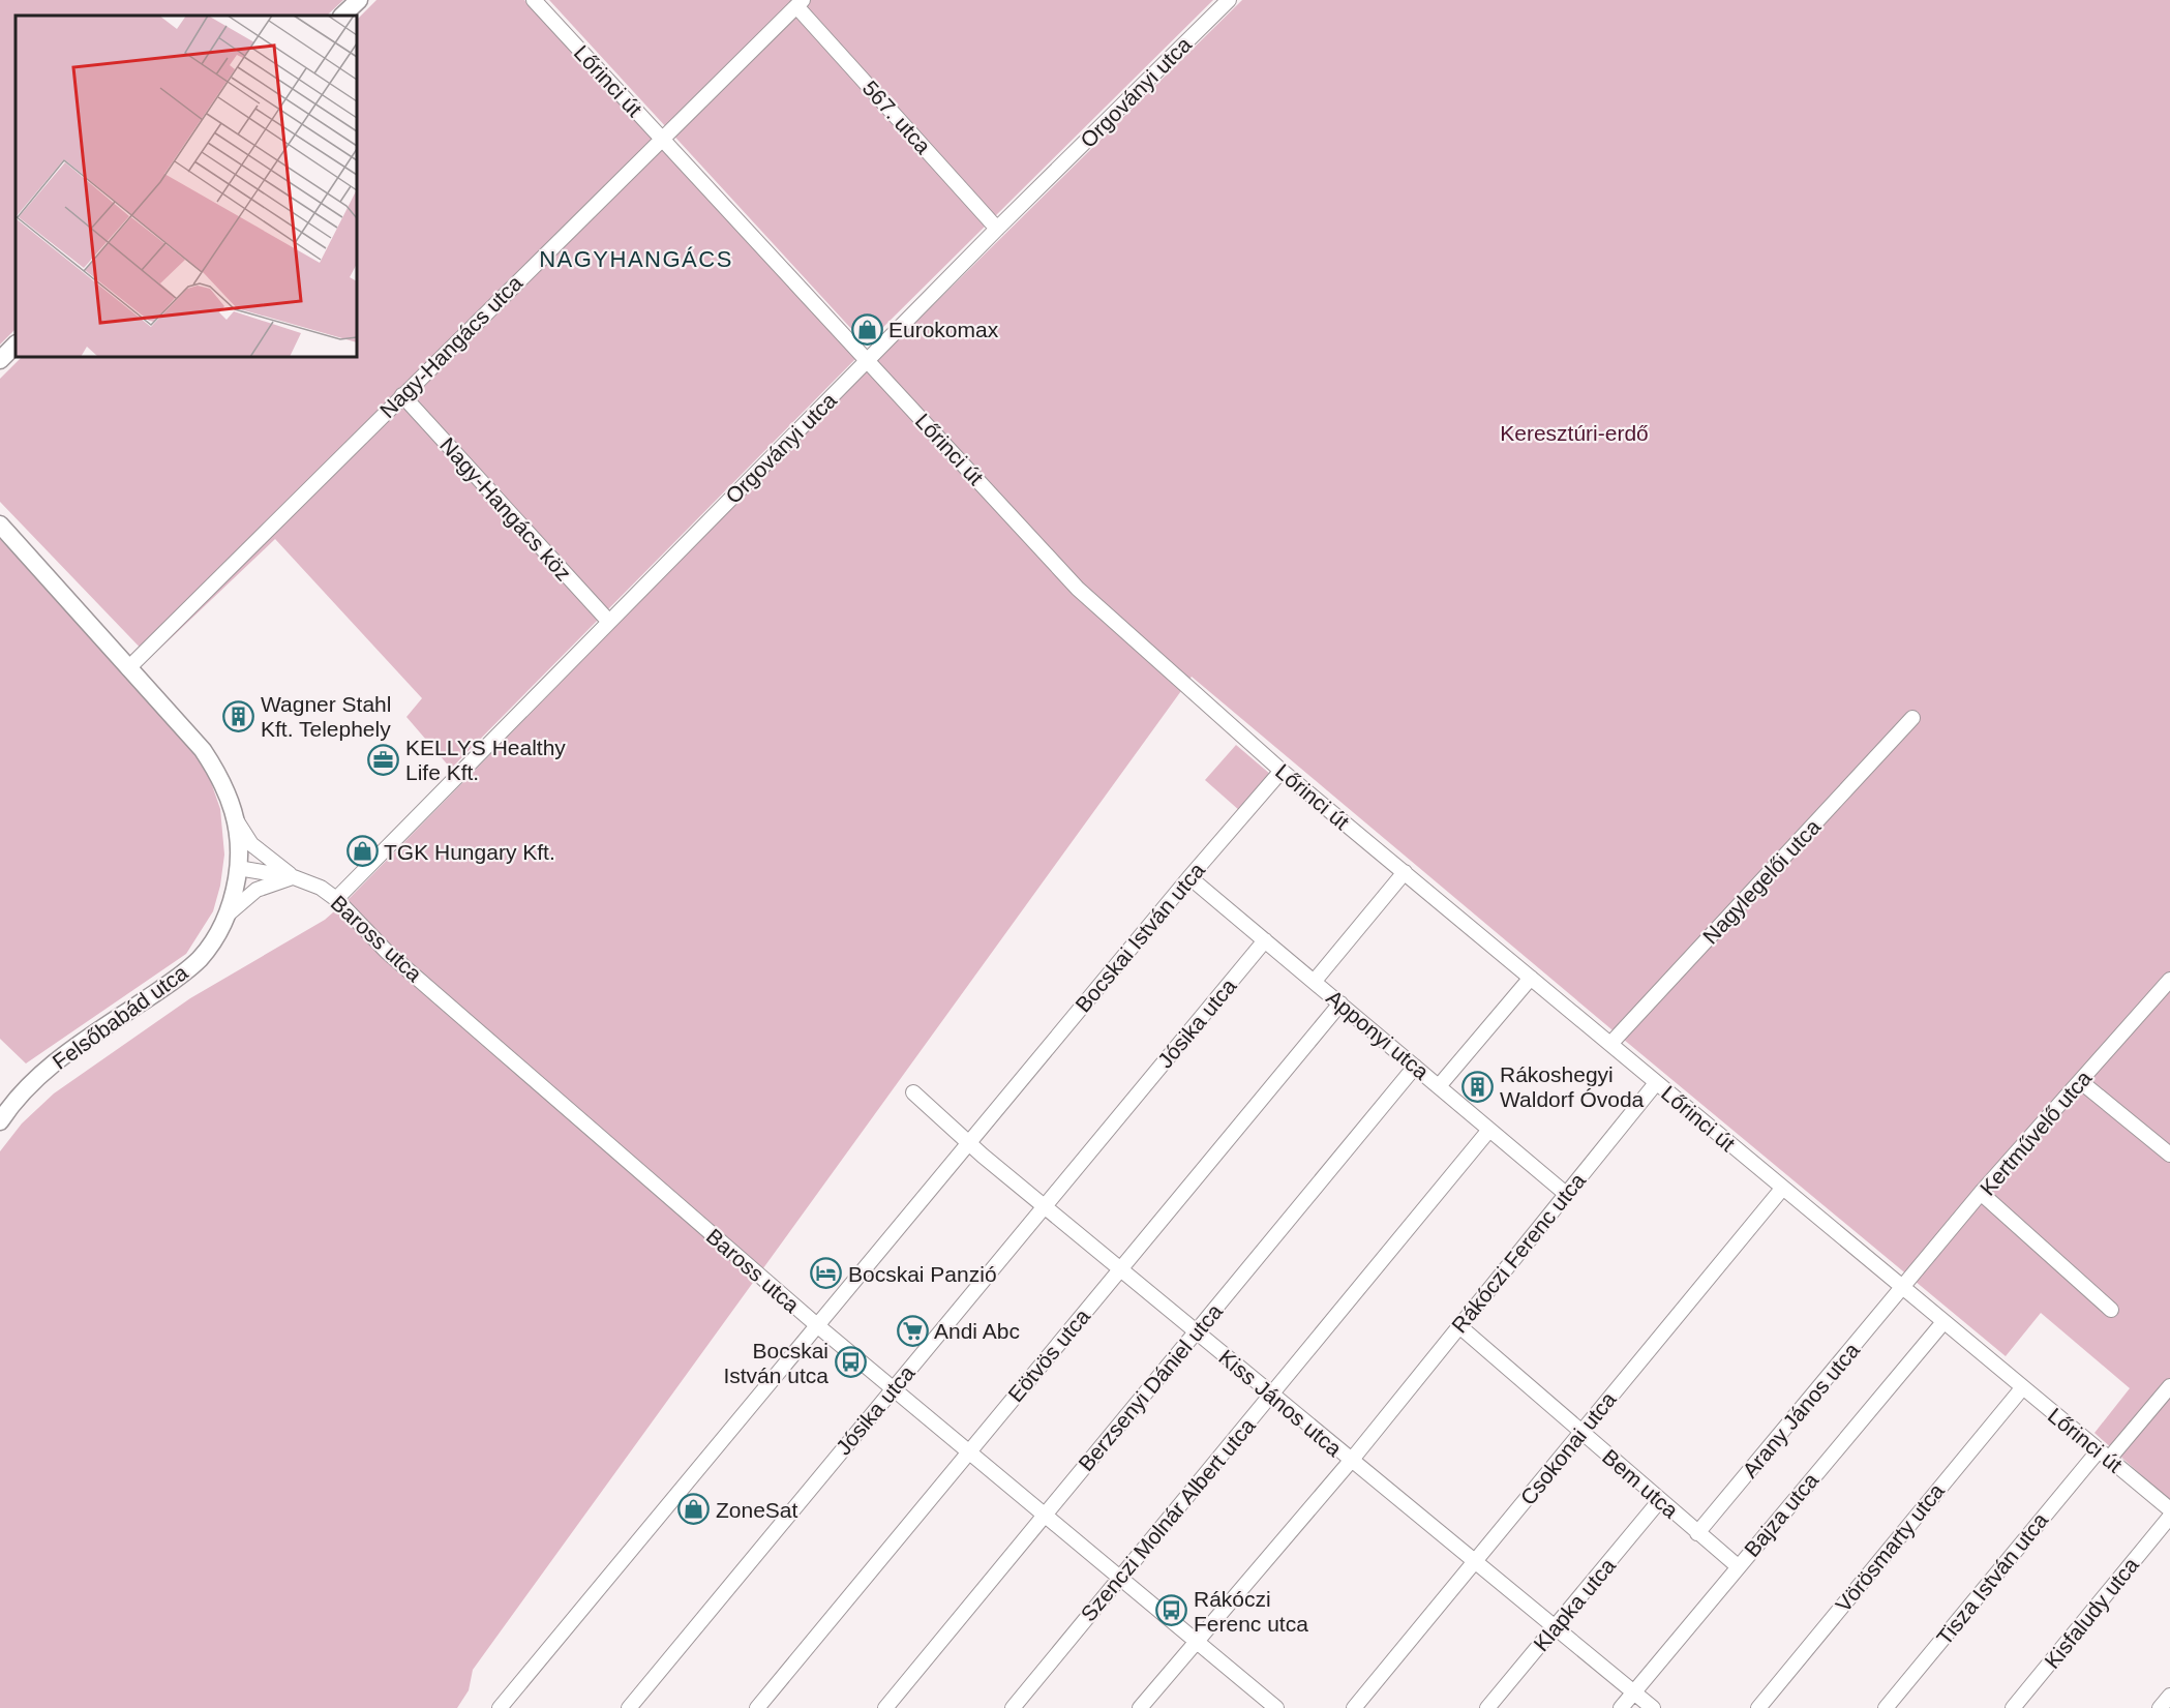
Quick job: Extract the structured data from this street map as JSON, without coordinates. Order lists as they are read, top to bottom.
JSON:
{
  "streets": {
    "main road": ["Baross utca", "Felsőbabád utca"],
    "street": [
      "Lőrinci út",
      "Orgoványi utca",
      "567. utca",
      "Nagy-Hangács utca",
      "Nagy-Hangács köz",
      "Nagylegelői utca",
      "Bocskai István utca",
      "Jósika utca",
      "Apponyi utca",
      "Kertművelő utca",
      "Rákóczi Ferenc utca",
      "Eötvös utca",
      "Berzsenyi Dániel utca",
      "Kiss János utca",
      "Arany János utca",
      "Csokonai utca",
      "Bem utca",
      "Bajza utca",
      "Szenczi Molnár Albert utca",
      "Vörösmarty utca",
      "Tisza István utca",
      "Klapka utca",
      "Kisfaludy utca"
    ]
  },
  "crossings": [
    ["Lőrinci út", "Orgoványi utca"],
    ["Lőrinci út", "Nagy-Hangács utca"],
    ["Lőrinci út", "Nagylegelői utca"],
    ["Lőrinci út", "Bocskai István utca"],
    ["Lőrinci út", "Kertművelő utca"],
    ["Lőrinci út", "Rákóczi Ferenc utca"],
    ["Lőrinci út", "Arany János utca"],
    ["Lőrinci út", "Csokonai utca"],
    ["Lőrinci út", "Bajza utca"],
    ["Lőrinci út", "Vörösmarty utca"],
    ["Lőrinci út", "Tisza István utca"],
    ["Orgoványi utca", "567. utca"],
    ["Orgoványi utca", "Nagy-Hangács köz"],
    ["Orgoványi utca", "Baross utca"],
    ["567. utca", "Nagy-Hangács utca"],
    ["Nagy-Hangács utca", "Nagy-Hangács köz"],
    ["Nagy-Hangács utca", "Baross utca"],
    ["Bocskai István utca", "Baross utca"],
    ["Bocskai István utca", "Apponyi utca"],
    ["Bocskai István utca", "Kiss János utca"],
    ["Baross utca", "Felsőbabád utca"],
    ["Baross utca", "Jósika utca"],
    ["Baross utca", "Rákóczi Ferenc utca"],
    ["Baross utca", "Eötvös utca"],
    ["Baross utca", "Berzsenyi Dániel utca"],
    ["Baross utca", "Szenczi Molnár Albert utca"],
    ["Jósika utca", "Apponyi utca"],
    ["Jósika utca", "Kiss János utca"],
    ["Apponyi utca", "Rákóczi Ferenc utca"],
    ["Apponyi utca", "Eötvös utca"],
    ["Apponyi utca", "Berzsenyi Dániel utca"],
    ["Apponyi utca", "Szenczi Molnár Albert utca"],
    ["Kertművelő utca", "Arany János utca"],
    ["Rákóczi Ferenc utca", "Kiss János utca"],
    ["Rákóczi Ferenc utca", "Bem utca"],
    ["Eötvös utca", "Kiss János utca"],
    ["Berzsenyi Dániel utca", "Kiss János utca"],
    ["Kiss János utca", "Csokonai utca"],
    ["Kiss János utca", "Bajza utca"],
    ["Kiss János utca", "Szenczi Molnár Albert utca"],
    ["Kiss János utca", "Klapka utca"],
    ["Arany János utca", "Bem utca"],
    ["Csokonai utca", "Bem utca"],
    ["Bem utca", "Bajza utca"],
    ["Bem utca", "Klapka utca"]
  ],
  "districts": ["NAGYHANGÁCS"],
  "parks": ["Keresztúri-erdő"],
  "places": {
    "shop": ["Eurokomax", "TGK Hungary Kft.", "ZoneSat"],
    "building": ["Wagner Stahl Kft. Telephely", "Rákoshegyi Waldorf Óvoda"],
    "office": ["KELLYS Healthy Life Kft."],
    "hotel": ["Bocskai Panzió"],
    "supermarket": ["Andi Abc"],
    "bus stop": ["Bocskai István utca", "Rákóczi Ferenc utca"]
  }
}
